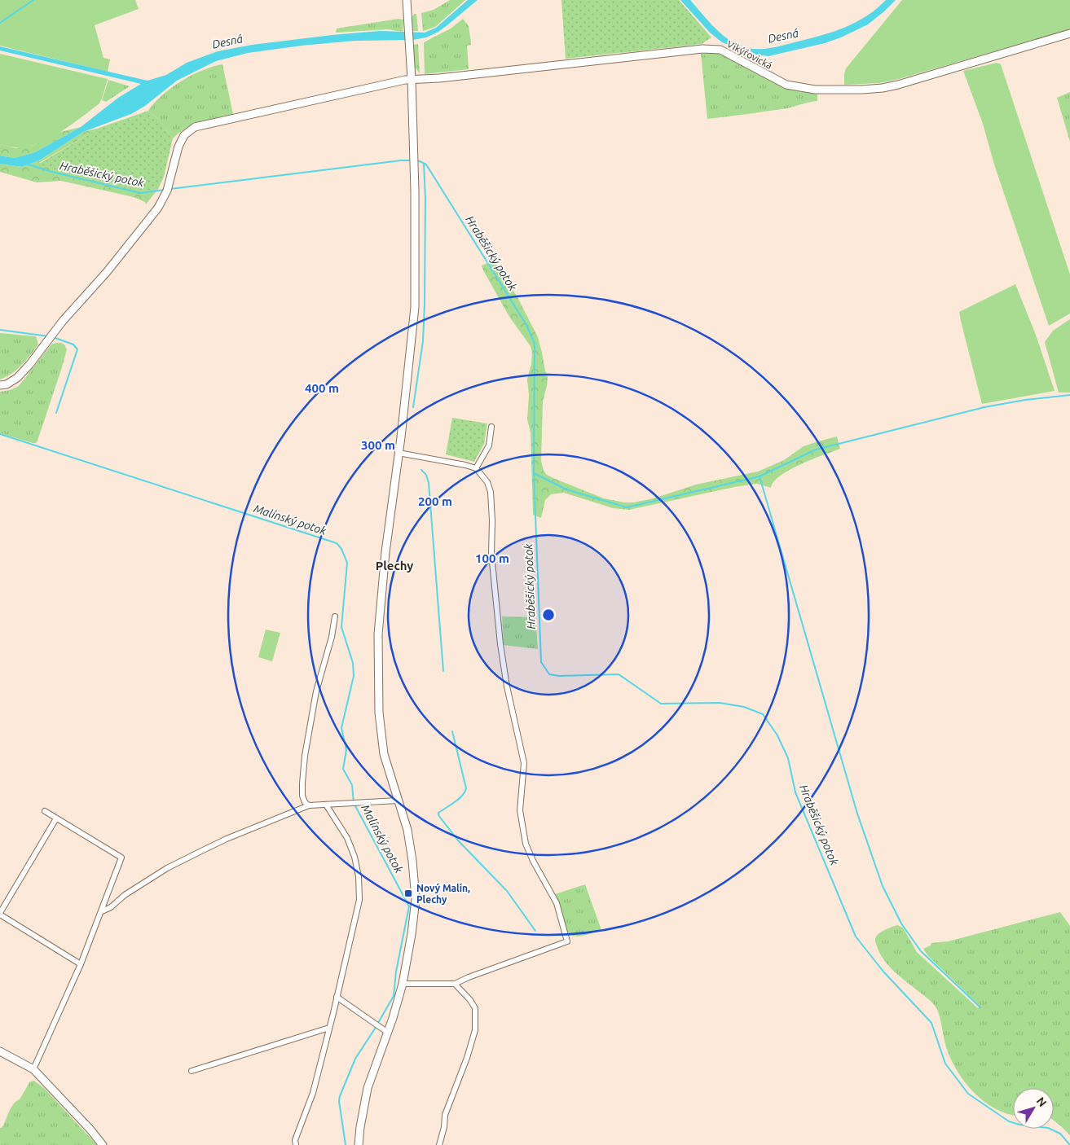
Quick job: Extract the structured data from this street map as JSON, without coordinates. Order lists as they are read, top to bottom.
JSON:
{
  "streets": {
    "street": ["Vikýřovická"]
  },
  "districts": ["Plechy"],
  "water": ["Desná", "Hraběšický potok", "Malínský potok"],
  "places": {
    "transit": ["Nový Malín, Plechy"]
  },
  "north": "top right",
  "rings": [
    "400 m",
    "300 m",
    "200 m",
    "100 m"
  ]
}
